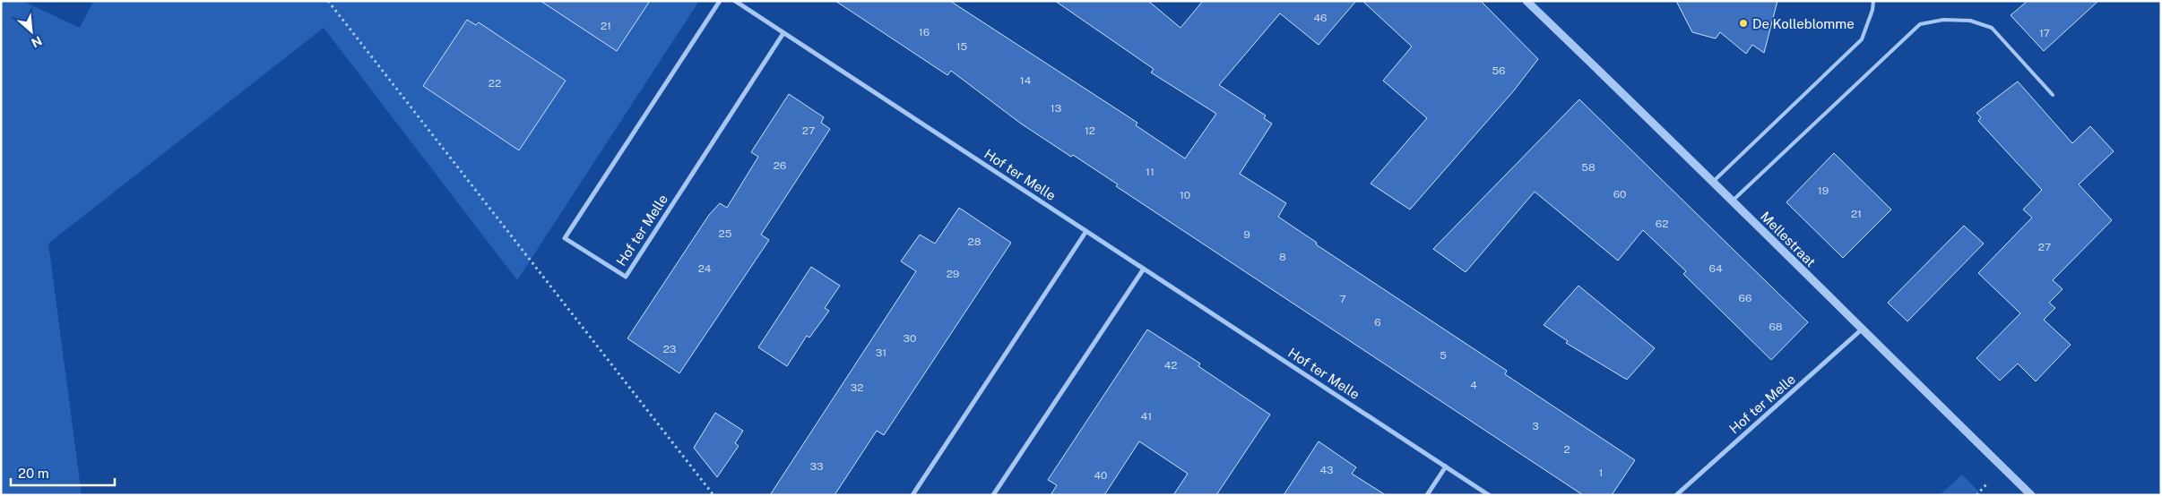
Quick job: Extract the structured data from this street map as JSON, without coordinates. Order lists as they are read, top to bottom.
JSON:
{
  "streets": {
    "street": ["Hof ter Melle", "Mellestraat"]
  },
  "crossings": [
    ["Hof ter Melle", "Mellestraat"]
  ],
  "places": ["De Kolleblomme"],
  "house_numbers": [
    "46",
    "21",
    "16",
    "17",
    "15",
    "56",
    "14",
    "22",
    "13",
    "27",
    "12",
    "26",
    "58",
    "11",
    "19",
    "60",
    "10",
    "21",
    "62",
    "25",
    "9",
    "28",
    "27",
    "8",
    "24",
    "64",
    "29",
    "66",
    "7",
    "6",
    "68",
    "30",
    "23",
    "31",
    "5",
    "42",
    "4",
    "32",
    "41",
    "3",
    "2",
    "33",
    "43",
    "1",
    "40"
  ],
  "scale_bar": "20 m",
  "north": "bottom right"
}
